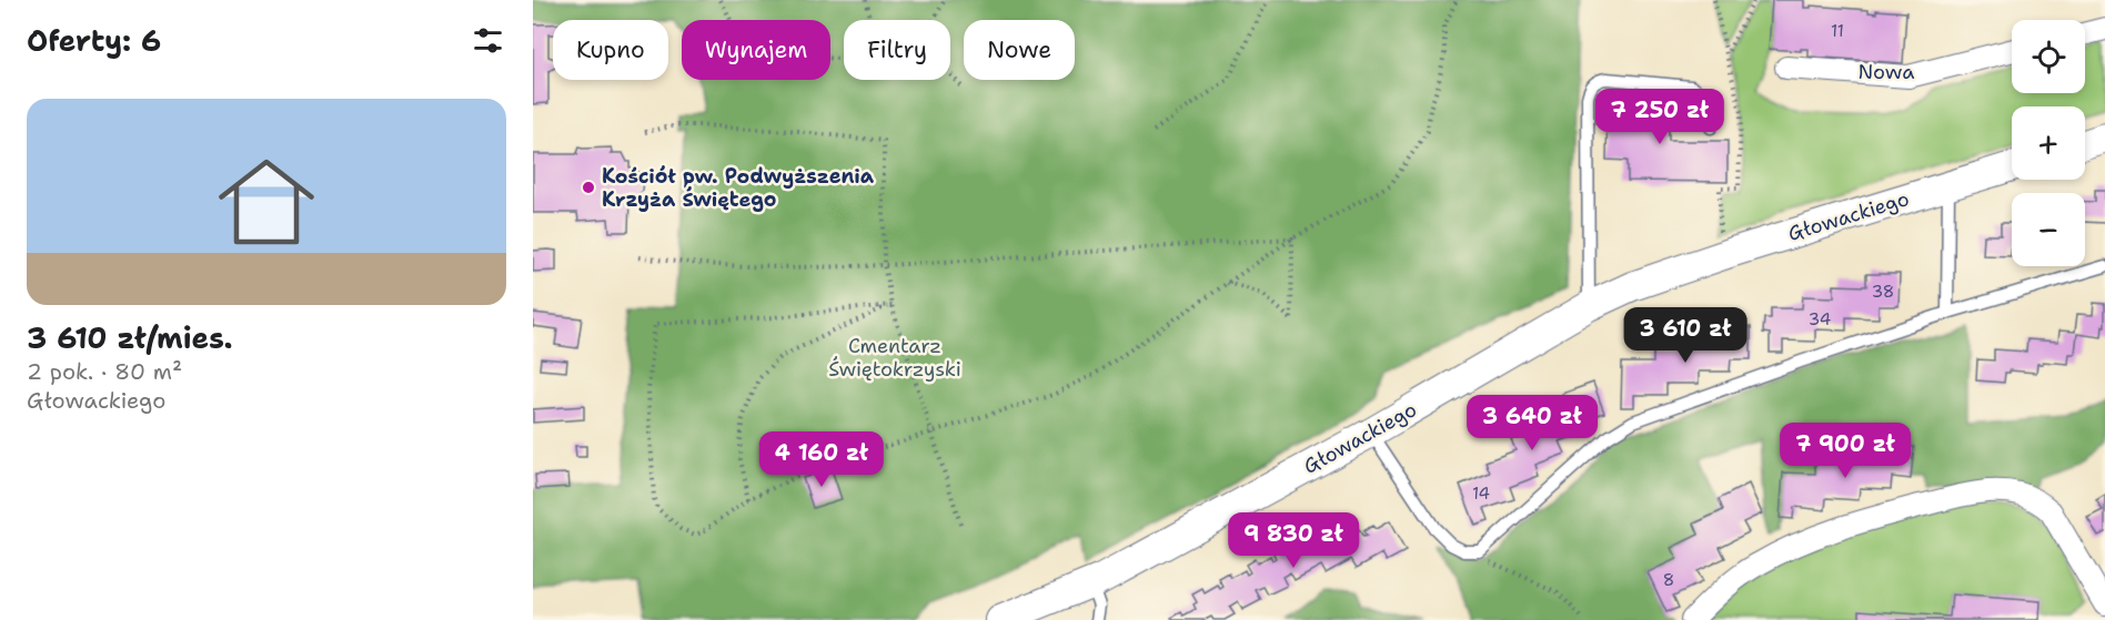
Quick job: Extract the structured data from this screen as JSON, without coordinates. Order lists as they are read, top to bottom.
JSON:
{
  "streets": {
    "street": ["Nowa", "Głowackiego"]
  },
  "parks": ["Cmentarz Świętokrzyski"],
  "places": ["Kościół pw. Podwyższenia Krzyża Świętego"],
  "house_numbers": [
    "11",
    "38",
    "34",
    "14",
    "8"
  ],
  "page": {
    "heading": "Oferty: 6",
    "map_buttons": ["+", "−"],
    "chip": [
      "Kupno",
      "Wynajem",
      "Filtry",
      "Nowe"
    ],
    "list": [
      {
        "name": "3 610 zł/mies.",
        "note": "2 pok. · 80 m² · Głowackiego"
      }
    ],
    "price": [
      "7 250 zł",
      "3 610 zł",
      "3 640 zł",
      "7 900 zł",
      "4 160 zł",
      "9 830 zł"
    ]
  }
}
